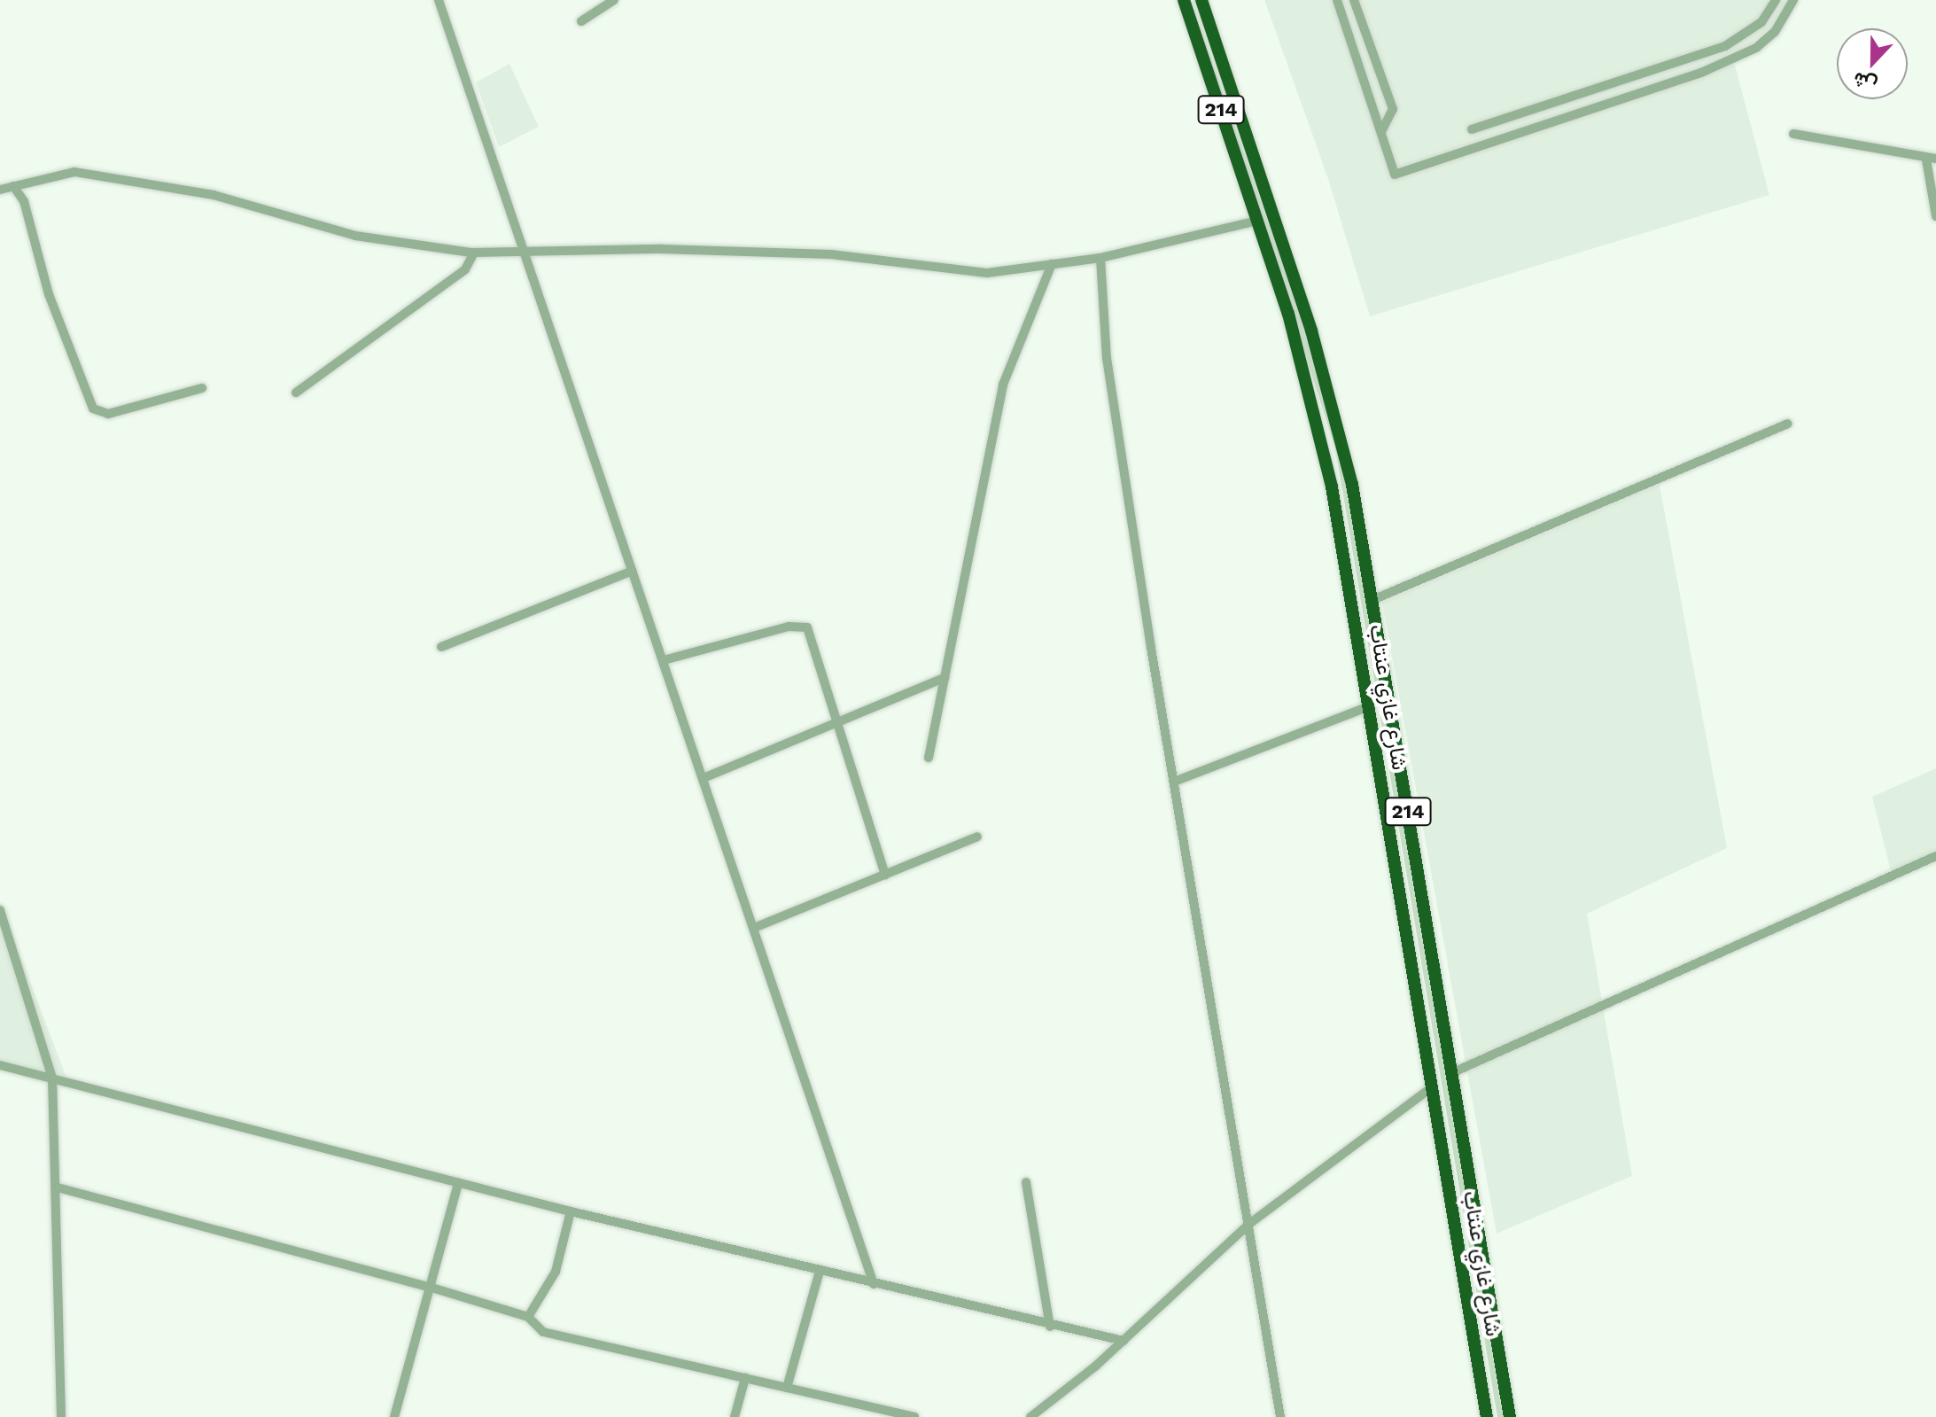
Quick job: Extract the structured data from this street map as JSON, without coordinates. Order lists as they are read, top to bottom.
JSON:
{
  "streets": {
    "highway": ["214", "شارع غازي عنتاب"]
  },
  "north": "bottom"
}
